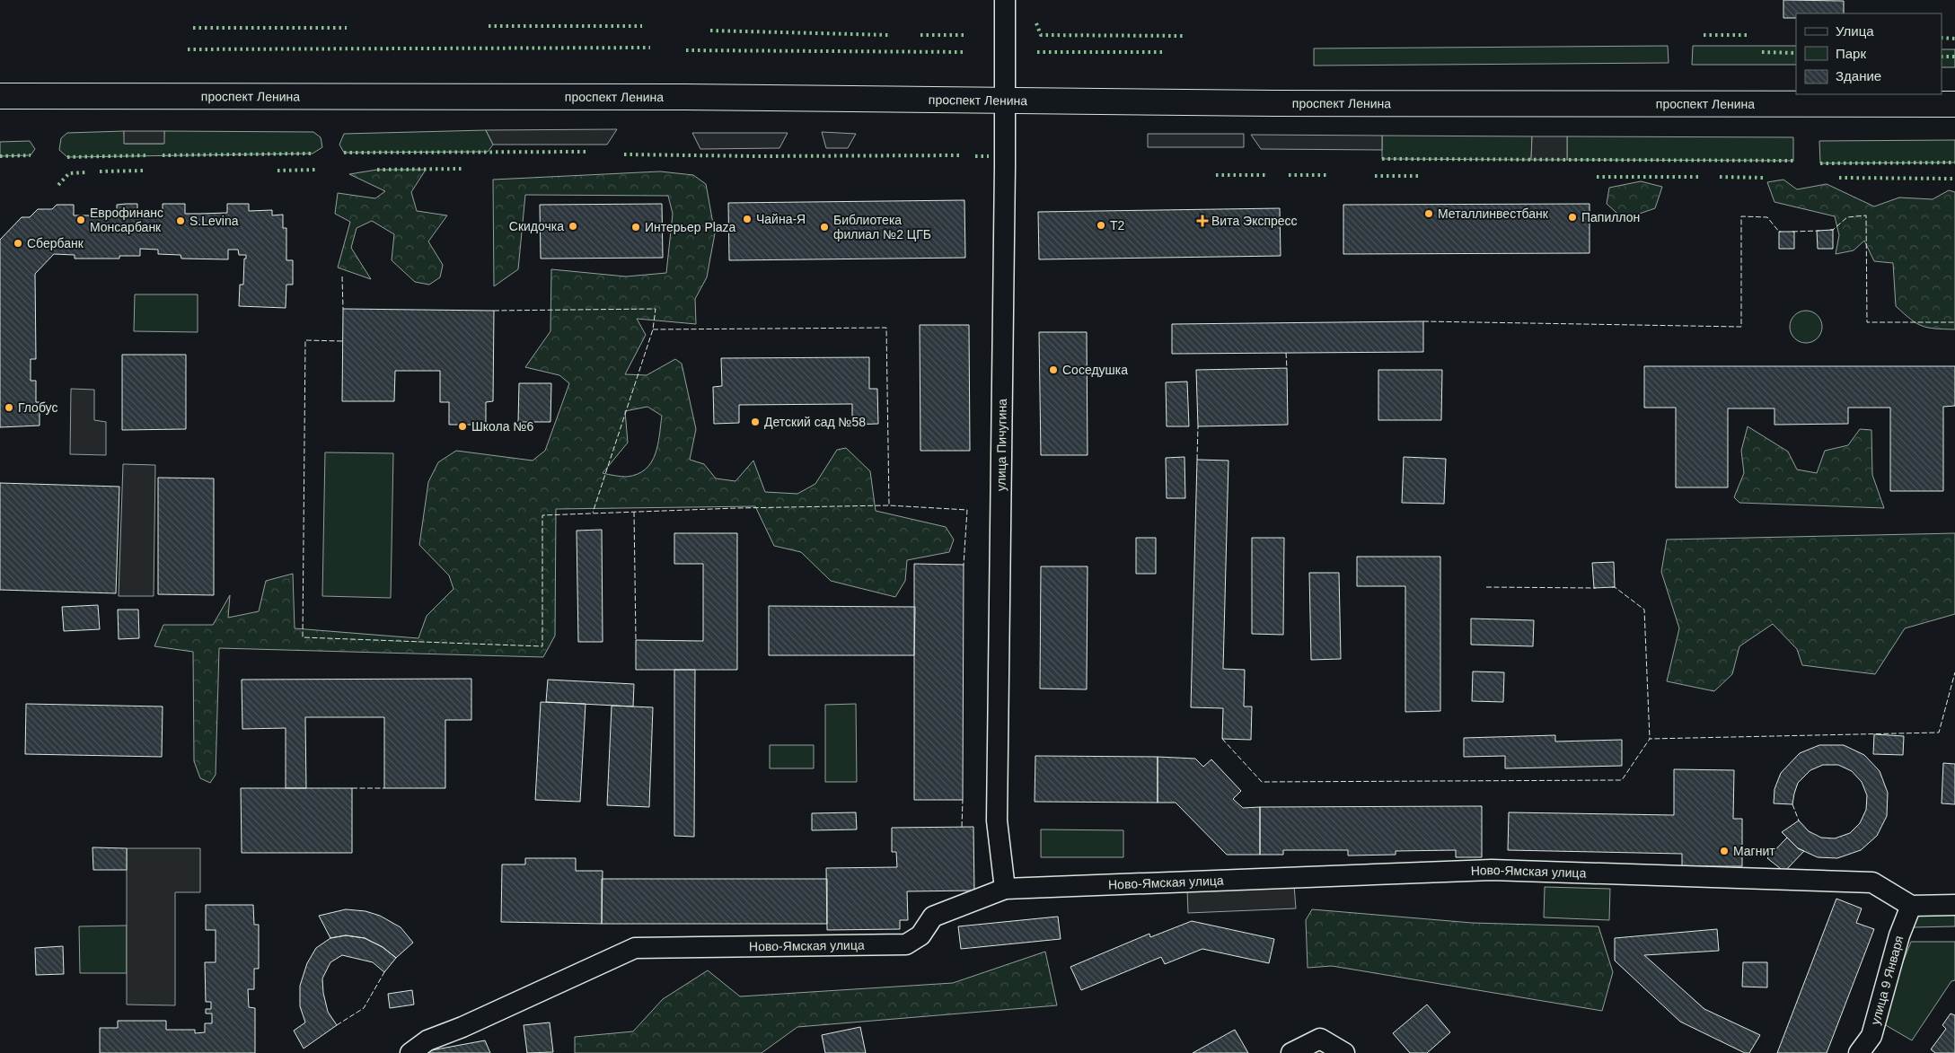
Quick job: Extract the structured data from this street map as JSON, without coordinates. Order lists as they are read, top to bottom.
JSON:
{
  "streets": {
    "main road": ["проспект Ленина"],
    "street": ["улица Пичугина", "Ново-Ямская улица", "улица 9 Января"]
  },
  "crossings": [
    ["проспект Ленина", "улица Пичугина"],
    ["улица Пичугина", "Ново-Ямская улица"],
    ["Ново-Ямская улица", "улица 9 Января"]
  ],
  "places": {
    "other": [
      "Металлинвестбанк",
      "Папиллон",
      "Чайна-Я",
      "Еврофинанс Монсарбанк",
      "S.Levina",
      "T2",
      "Скидочка",
      "Интерьер Plaza",
      "Библиотека филиал №2 ЦГБ",
      "Сбербанк",
      "Соседушка",
      "Глобус",
      "Детский сад №58",
      "Школа №6",
      "Магнит"
    ],
    "health": ["Вита Экспресс"]
  },
  "legend": ["Улица", "Парк", "Здание"]
}
